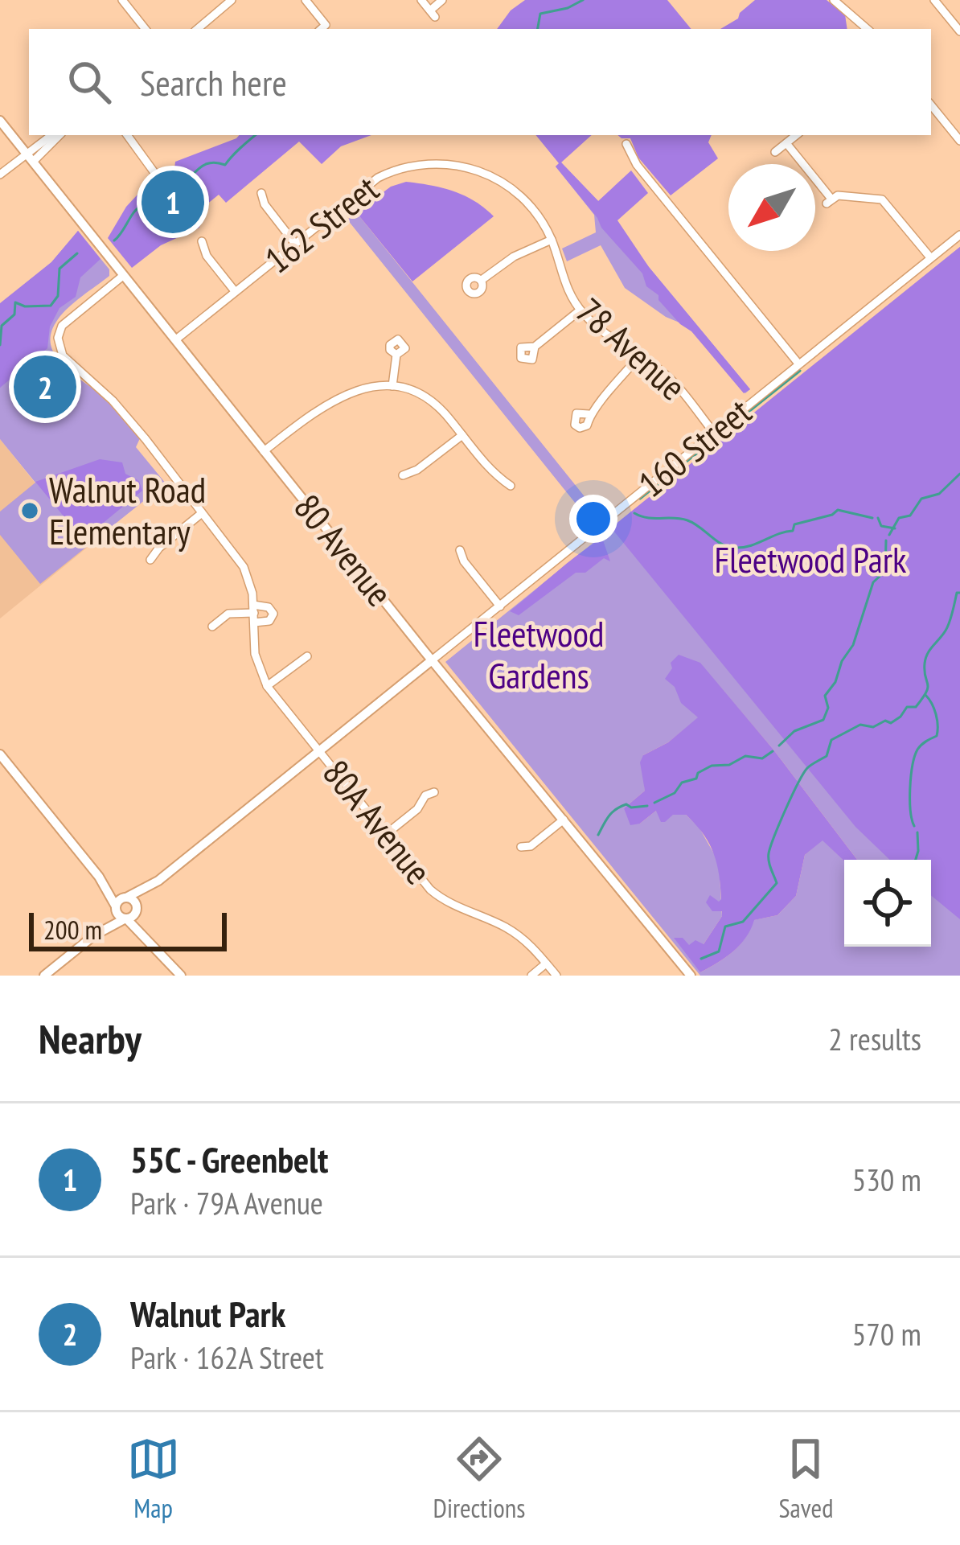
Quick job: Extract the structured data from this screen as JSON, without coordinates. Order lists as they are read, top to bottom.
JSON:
{
  "streets": {
    "street": [
      "162 Street",
      "78 Avenue",
      "160 Street",
      "80 Avenue",
      "80A Avenue"
    ]
  },
  "crossings": [
    ["162 Street", "78 Avenue"],
    ["162 Street", "80 Avenue"],
    ["78 Avenue", "160 Street"],
    ["160 Street", "80 Avenue"],
    ["160 Street", "80A Avenue"],
    ["80 Avenue", "80A Avenue"]
  ],
  "parks": ["Fleetwood Park", "Fleetwood Gardens"],
  "places": ["Walnut Road Elementary"],
  "scale_bar": "200 m",
  "north": "bottom left",
  "page": {
    "search": "Search here",
    "pins": ["1", "2"],
    "scale": "200 m",
    "heading": ["Nearby", "2 results"],
    "list": [
      {
        "mark": "1",
        "name": "55C - Greenbelt",
        "note": "Park · 79A Avenue",
        "value": "530 m"
      },
      {
        "mark": "2",
        "name": "Walnut Park",
        "note": "Park · 162A Street",
        "value": "570 m"
      }
    ],
    "nav": ["Map", "Directions", "Saved"]
  }
}
